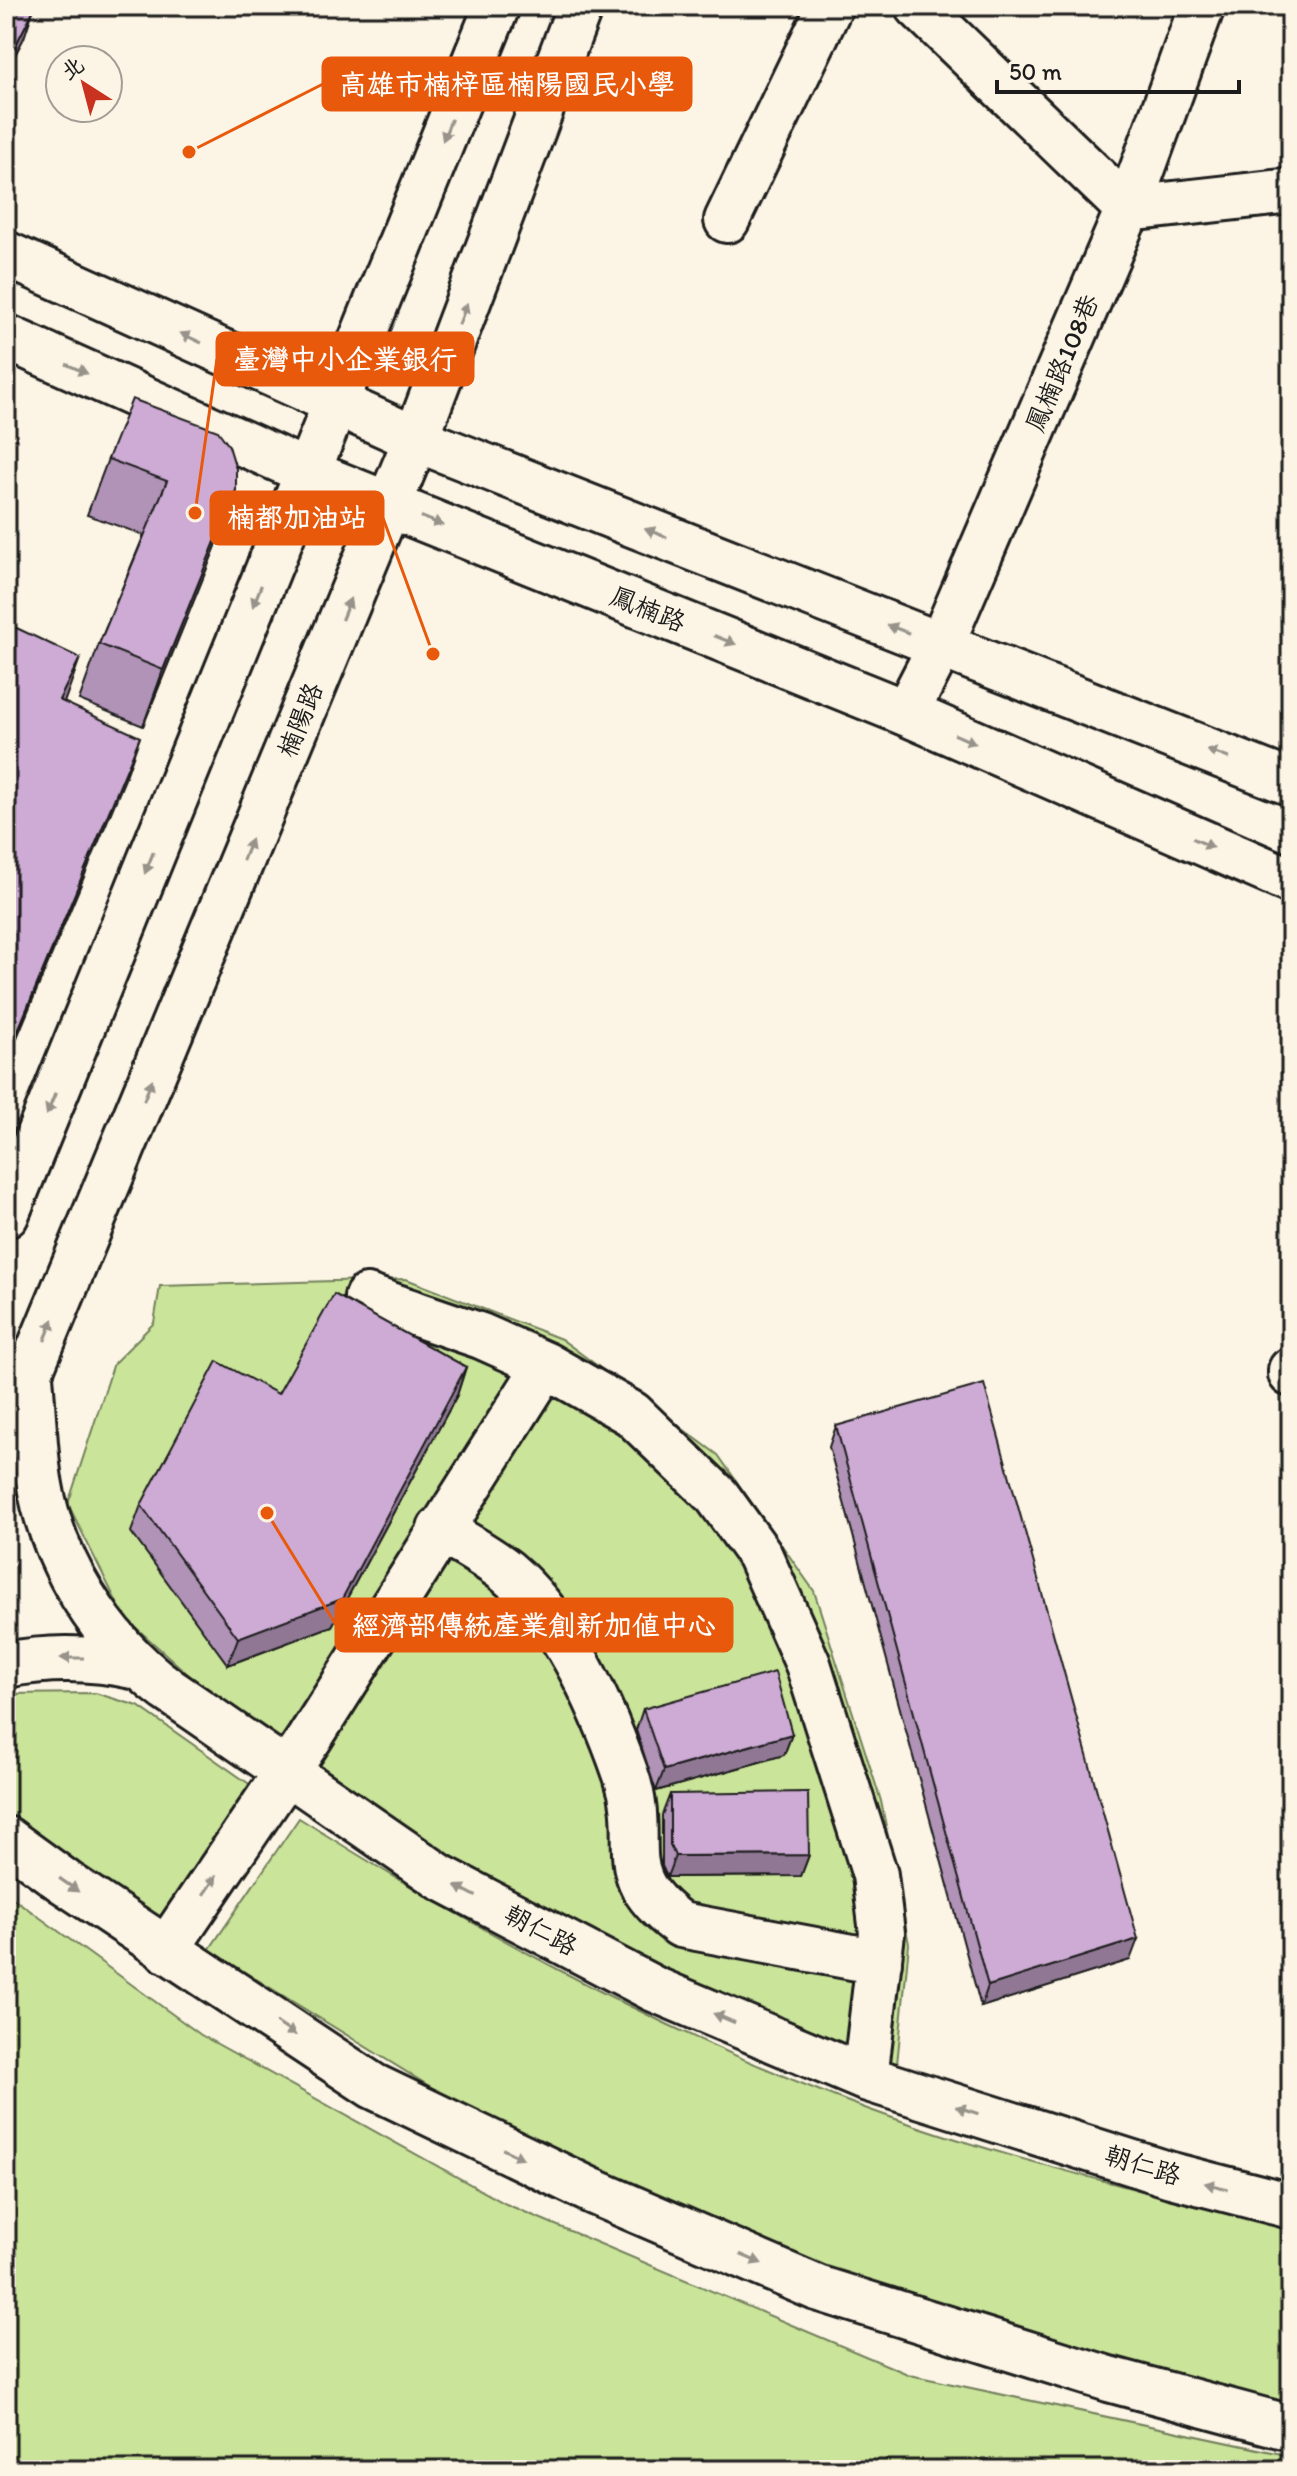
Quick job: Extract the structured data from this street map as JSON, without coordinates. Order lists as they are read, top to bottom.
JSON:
{
  "streets": {
    "street": [
      "鳳楠路108巷",
      "鳳楠路",
      "楠陽路",
      "朝仁路"
    ]
  },
  "crossings": [
    ["鳳楠路108巷", "鳳楠路"],
    ["鳳楠路", "楠陽路"],
    ["楠陽路", "朝仁路"]
  ],
  "places": [
    "高雄市楠梓區楠陽國民小學",
    "臺灣中小企業銀行",
    "楠都加油站",
    "經濟部傳統產業創新加值中心"
  ],
  "scale_bar": "50 m",
  "north": "top left"
}
